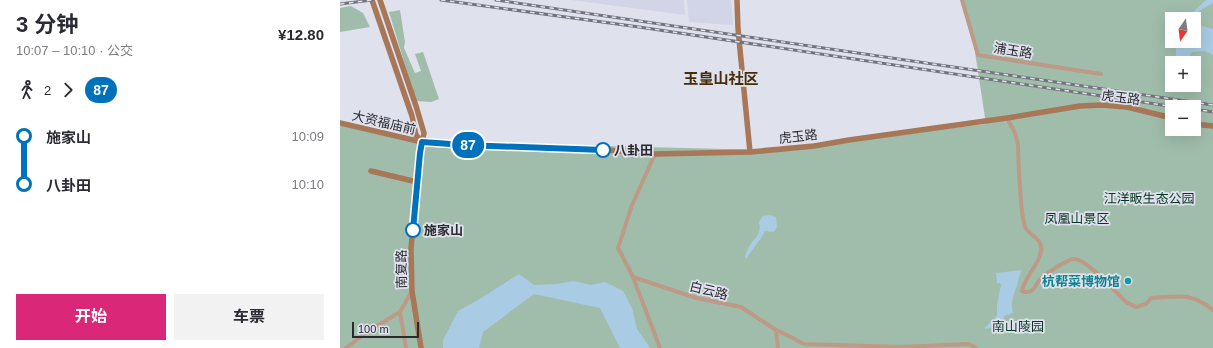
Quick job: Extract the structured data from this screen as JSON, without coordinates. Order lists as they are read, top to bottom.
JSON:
{
  "streets": {
    "street": [
      "浦玉路",
      "虎玉路",
      "大资福庙前",
      "南复路",
      "白云路"
    ]
  },
  "crossings": [
    ["虎玉路", "大资福庙前"],
    ["虎玉路", "南复路"],
    ["大资福庙前", "南复路"]
  ],
  "districts": ["玉皇山社区"],
  "parks": ["江洋畈生态公园", "凤凰山景区", "南山陵园"],
  "places": ["八卦田", "施家山", "杭帮菜博物馆"],
  "lines": ["bus line 87"],
  "scale_bar": "100 m",
  "north": "bottom",
  "page": {
    "heading": ["3 分钟", "10:07 – 10:10 · 公交", "¥12.80"],
    "on_map": "87",
    "map_buttons": ["+", "−"],
    "legs": ["2", "87"],
    "list": [
      {
        "name": "施家山",
        "value": "10:09"
      },
      {
        "name": "八卦田",
        "value": "10:10"
      }
    ],
    "buttons": ["开始", "车票"],
    "scale": "100 m"
  }
}
